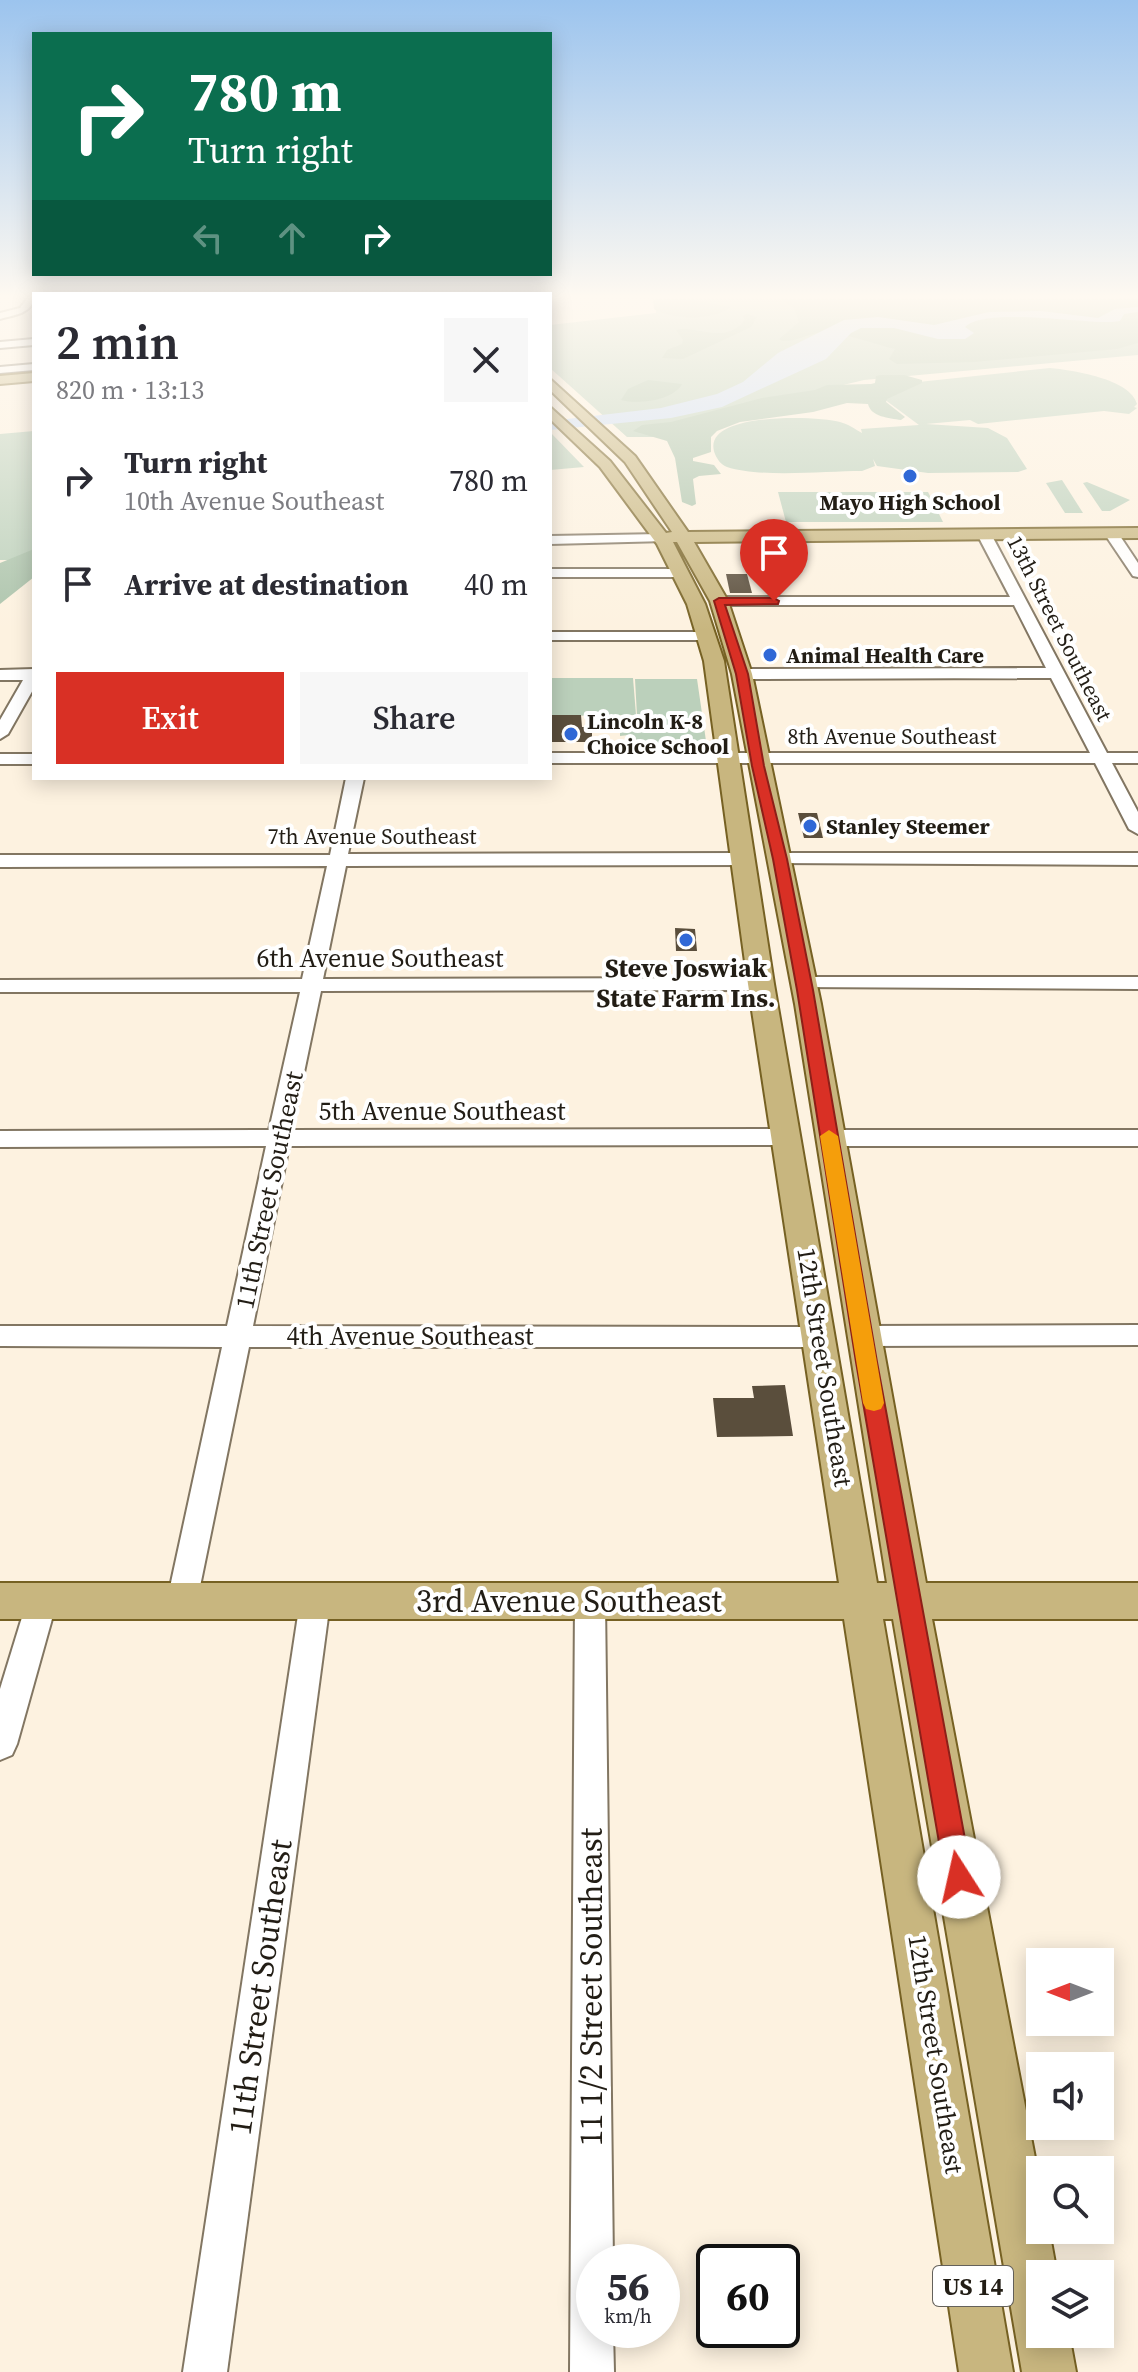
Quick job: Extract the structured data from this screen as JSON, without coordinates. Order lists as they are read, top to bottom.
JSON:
{
  "streets": {
    "main road": ["12th Street Southeast", "3rd Avenue Southeast", "US 14"],
    "street": [
      "13th Street Southeast",
      "8th Avenue Southeast",
      "7th Avenue Southeast",
      "6th Avenue Southeast",
      "5th Avenue Southeast",
      "11th Street Southeast",
      "4th Avenue Southeast",
      "11 1/2 Street Southeast"
    ]
  },
  "crossings": [
    ["13th Street Southeast", "8th Avenue Southeast"],
    ["8th Avenue Southeast", "12th Street Southeast"],
    ["7th Avenue Southeast", "11th Street Southeast"],
    ["7th Avenue Southeast", "12th Street Southeast"],
    ["6th Avenue Southeast", "11th Street Southeast"],
    ["6th Avenue Southeast", "12th Street Southeast"],
    ["5th Avenue Southeast", "11th Street Southeast"],
    ["5th Avenue Southeast", "12th Street Southeast"],
    ["11th Street Southeast", "4th Avenue Southeast"],
    ["11th Street Southeast", "3rd Avenue Southeast"],
    ["4th Avenue Southeast", "12th Street Southeast"],
    ["12th Street Southeast", "3rd Avenue Southeast"],
    ["3rd Avenue Southeast", "11 1/2 Street Southeast"]
  ],
  "places": [
    "Mayo High School",
    "Animal Health Care",
    "Lincoln K-8 Choice School",
    "Stanley Steemer",
    "Steve Joswiak State Farm Ins."
  ],
  "north": "left",
  "page": {
    "turn": ["780 m", "Turn right"],
    "heading": ["2 min", "820 m · 13:13"],
    "list": [
      {
        "name": "Turn right",
        "note": "10th Avenue Southeast",
        "value": "780 m"
      },
      {
        "name": "Arrive at destination",
        "value": "40 m"
      }
    ],
    "buttons": ["Exit", "Share"],
    "speed": "56 km/h",
    "limit": "60"
  }
}
